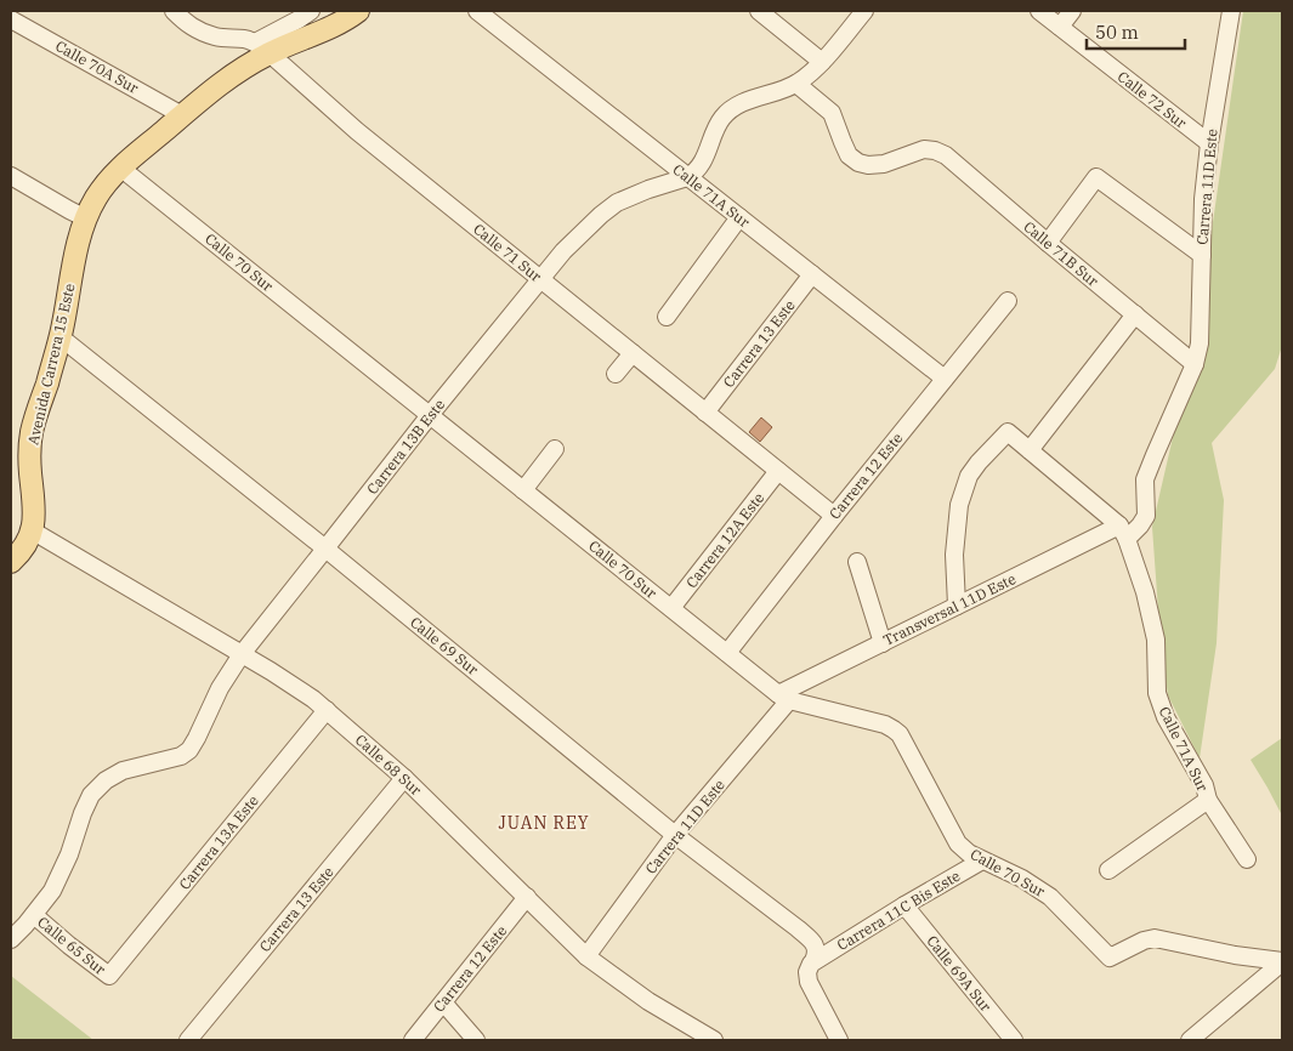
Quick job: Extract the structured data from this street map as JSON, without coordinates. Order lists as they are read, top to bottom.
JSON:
{
  "streets": {
    "main road": ["Avenida Carrera 15 Este"],
    "street": [
      "Calle 70A Sur",
      "Calle 72 Sur",
      "Carrera 11D Este",
      "Calle 71A Sur",
      "Calle 71 Sur",
      "Calle 71B Sur",
      "Calle 70 Sur",
      "Carrera 13 Este",
      "Carrera 13B Este",
      "Carrera 12 Este",
      "Carrera 12A Este",
      "Transversal 11D Este",
      "Calle 69 Sur",
      "Calle 68 Sur",
      "Carrera 13A Este",
      "Carrera 11C Bis Este",
      "Calle 65 Sur",
      "Calle 69A Sur"
    ]
  },
  "crossings": [
    ["Calle 70A Sur", "Avenida Carrera 15 Este"],
    ["Calle 72 Sur", "Carrera 11D Este"],
    ["Carrera 11D Este", "Calle 71A Sur"],
    ["Carrera 11D Este", "Calle 71B Sur"],
    ["Carrera 11D Este", "Calle 70 Sur"],
    ["Carrera 11D Este", "Transversal 11D Este"],
    ["Carrera 11D Este", "Calle 69 Sur"],
    ["Carrera 11D Este", "Calle 68 Sur"],
    ["Calle 71A Sur", "Carrera 13 Este"],
    ["Calle 71A Sur", "Carrera 13B Este"],
    ["Calle 71A Sur", "Carrera 12 Este"],
    ["Calle 71A Sur", "Transversal 11D Este"],
    ["Calle 71 Sur", "Carrera 13 Este"],
    ["Calle 71 Sur", "Avenida Carrera 15 Este"],
    ["Calle 71 Sur", "Carrera 13B Este"],
    ["Calle 71 Sur", "Carrera 12 Este"],
    ["Calle 71 Sur", "Carrera 12A Este"],
    ["Calle 70 Sur", "Avenida Carrera 15 Este"],
    ["Calle 70 Sur", "Carrera 13B Este"],
    ["Calle 70 Sur", "Carrera 12 Este"],
    ["Calle 70 Sur", "Carrera 12A Este"],
    ["Calle 70 Sur", "Transversal 11D Este"],
    ["Calle 70 Sur", "Carrera 11C Bis Este"],
    ["Carrera 13 Este", "Calle 68 Sur"],
    ["Avenida Carrera 15 Este", "Calle 69 Sur"],
    ["Avenida Carrera 15 Este", "Calle 68 Sur"],
    ["Carrera 13B Este", "Calle 69 Sur"],
    ["Carrera 13B Este", "Calle 68 Sur"],
    ["Carrera 13B Este", "Calle 65 Sur"],
    ["Carrera 12 Este", "Calle 68 Sur"],
    ["Calle 69 Sur", "Carrera 11C Bis Este"],
    ["Calle 68 Sur", "Carrera 13A Este"],
    ["Carrera 13A Este", "Calle 65 Sur"],
    ["Carrera 11C Bis Este", "Calle 69A Sur"]
  ],
  "districts": ["JUAN REY"],
  "scale_bar": "50 m"
}
